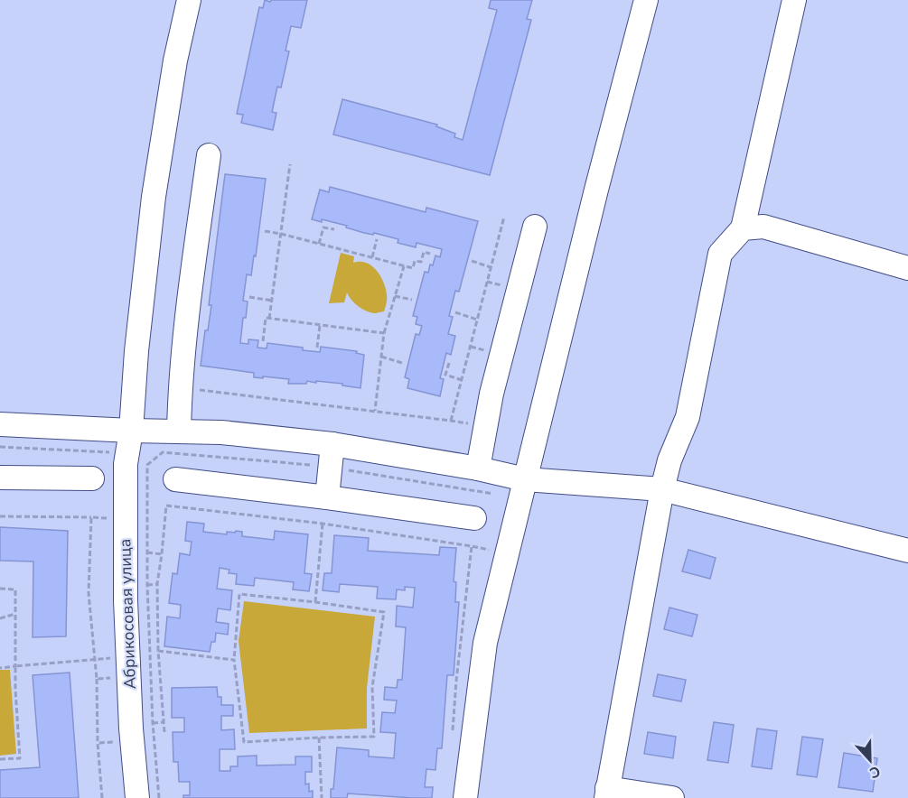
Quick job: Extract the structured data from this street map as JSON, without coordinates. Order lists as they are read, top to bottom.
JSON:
{
  "streets": {
    "street": ["Абрикосовая улица"]
  },
  "north": "bottom"
}
